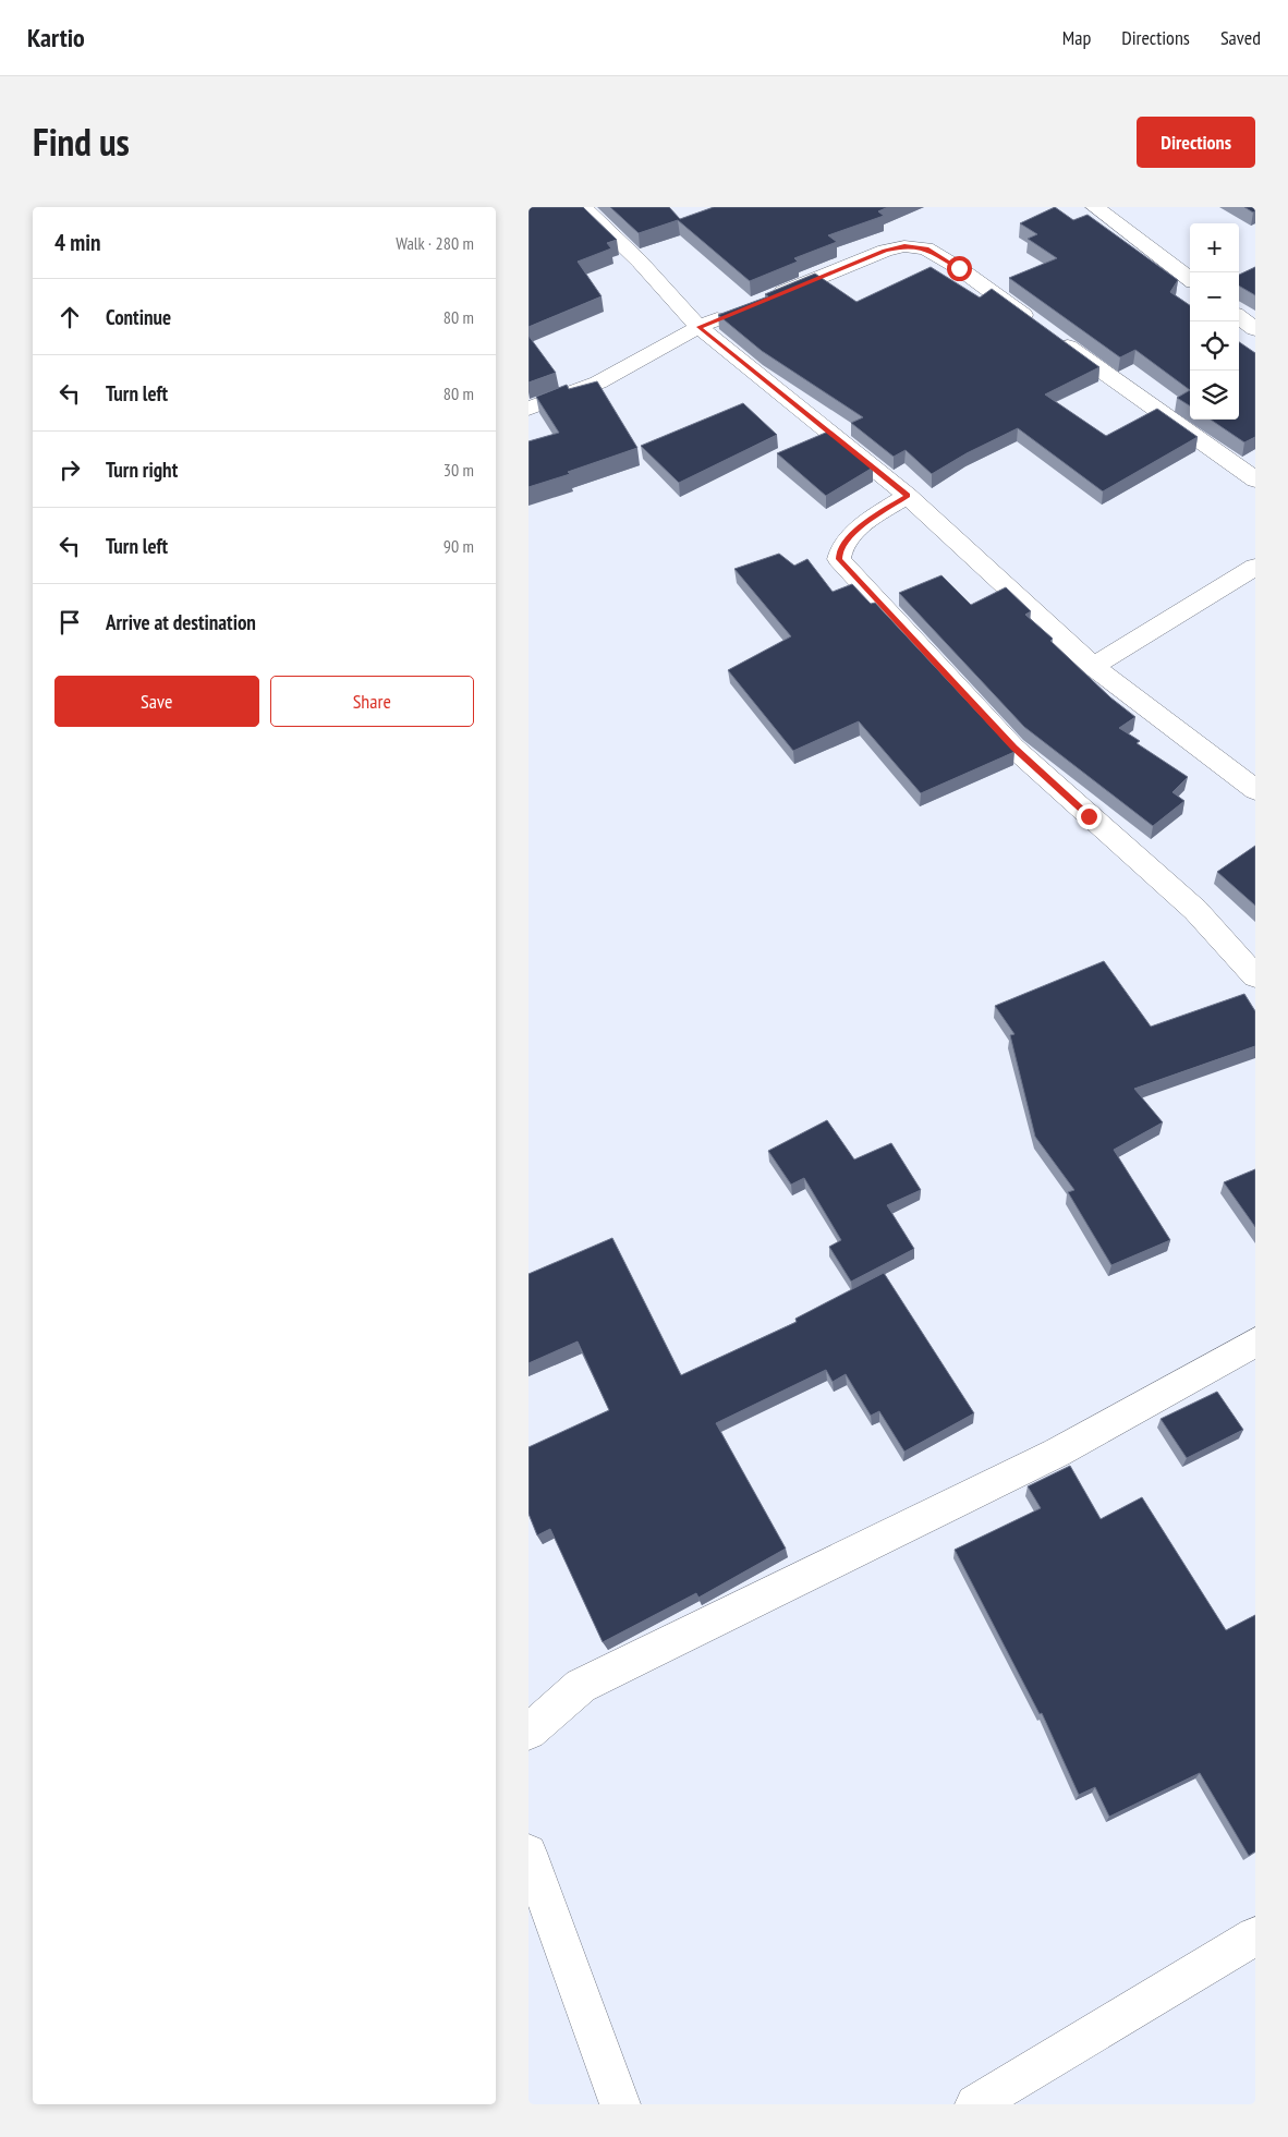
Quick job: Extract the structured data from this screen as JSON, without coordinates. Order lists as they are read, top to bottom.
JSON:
{
  "page": {
    "header": "Kartio",
    "nav": ["Map", "Directions", "Saved"],
    "title": "Find us",
    "buttons": [
      "Directions",
      ["Save", "Share"]
    ],
    "heading": ["4 min", "Walk · 280 m"],
    "map_buttons": ["+", "−"],
    "list": [
      ["Continue", "80 m"],
      ["Turn left", "80 m"],
      ["Turn right", "30 m"],
      ["Turn left", "90 m"],
      "Arrive at destination"
    ]
  }
}
